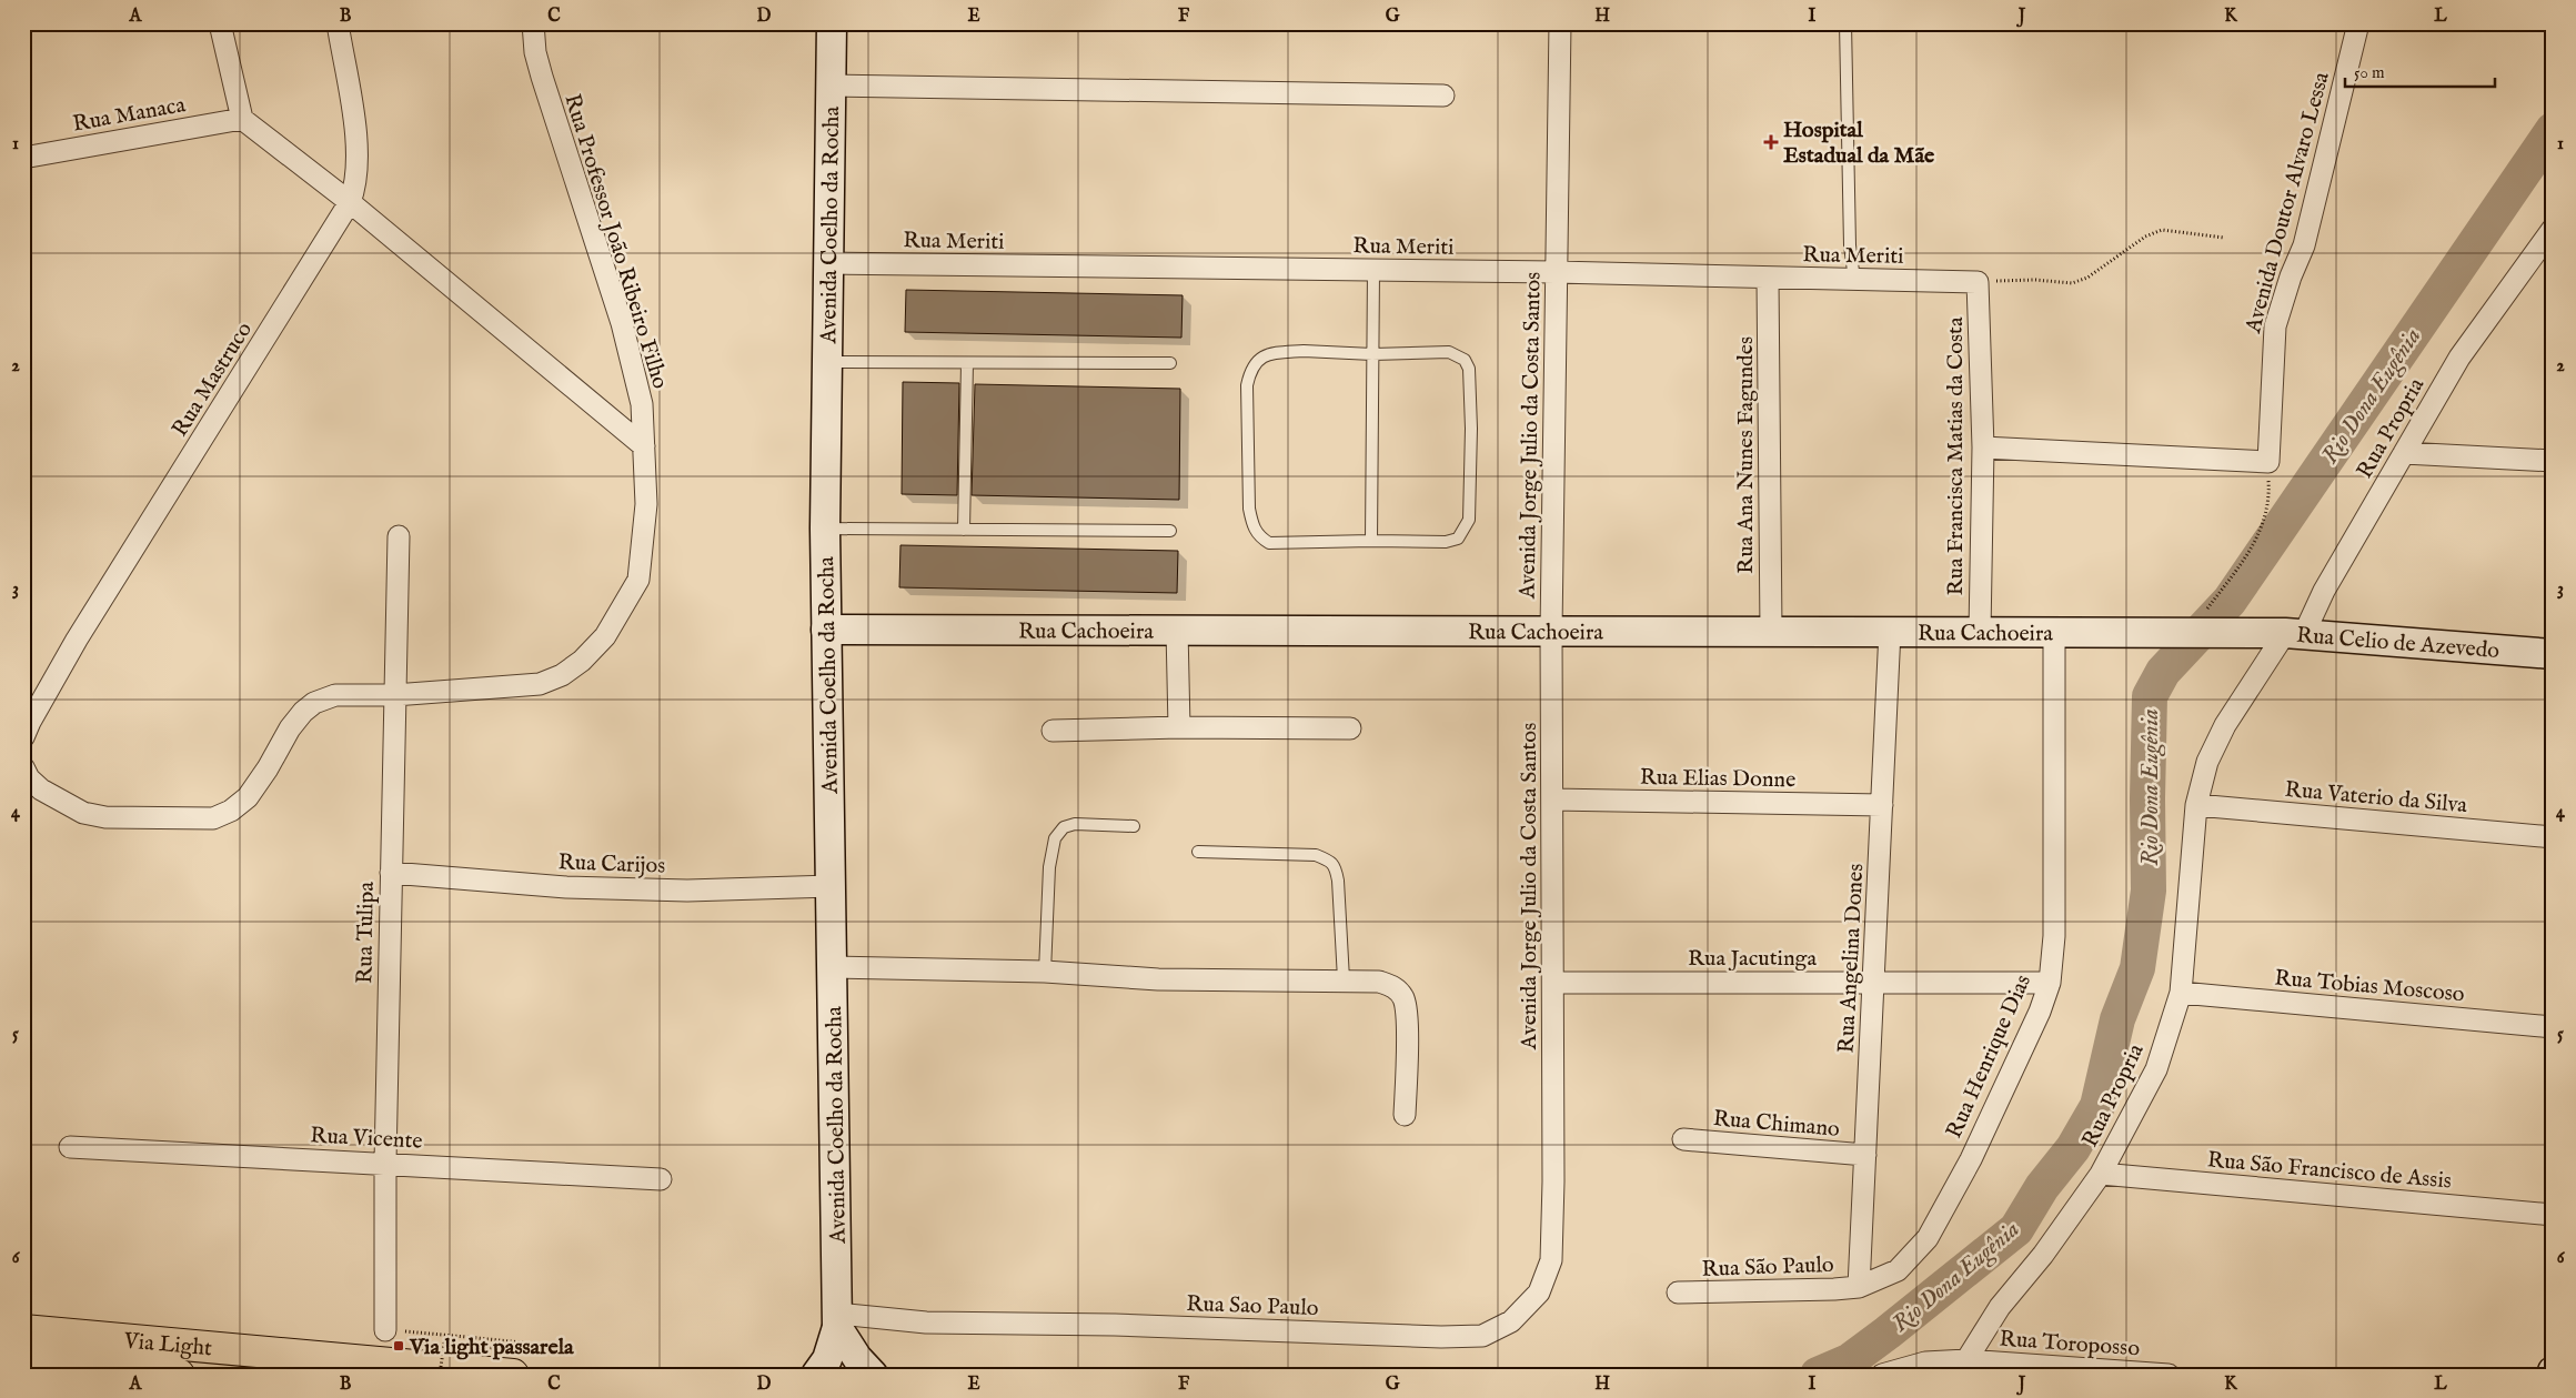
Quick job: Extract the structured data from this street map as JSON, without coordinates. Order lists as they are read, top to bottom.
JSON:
{
  "streets": {
    "main road": [
      "Avenida Coelho da Rocha",
      "Rua Cachoeira",
      "Rua Celio de Azevedo",
      "Via Light"
    ],
    "street": [
      "Rua Manaca",
      "Avenida Doutor Alvaro Lessa",
      "Rua Meriti",
      "Rua Professor João Ribeiro Filho",
      "Rua Mastruco",
      "Rua Propria",
      "Avenida Jorge Julio da Costa Santos",
      "Rua Ana Nunes Fagundes",
      "Rua Francisca Matias da Costa",
      "Rua Elias Donne",
      "Rua Vaterio da Silva",
      "Rua Carijos",
      "Rua Tulipa",
      "Rua Jacutinga",
      "Rua Angelina Dones",
      "Rua Tobias Moscoso",
      "Rua Henrique Dias",
      "Rua Chimano",
      "Rua Vicente",
      "Rua São Francisco de Assis",
      "Rua São Paulo",
      "Rua Sao Paulo",
      "Rua Toroposso"
    ]
  },
  "crossings": [
    ["Avenida Coelho da Rocha", "Rua Meriti"],
    ["Avenida Coelho da Rocha", "Rua Cachoeira"],
    ["Avenida Coelho da Rocha", "Rua Carijos"],
    ["Avenida Coelho da Rocha", "Rua Sao Paulo"],
    ["Rua Meriti", "Avenida Jorge Julio da Costa Santos"],
    ["Rua Meriti", "Rua Ana Nunes Fagundes"],
    ["Rua Meriti", "Rua Francisca Matias da Costa"],
    ["Rua Professor João Ribeiro Filho", "Rua Tulipa"],
    ["Rua Propria", "Rua Celio de Azevedo"],
    ["Rua Propria", "Rua Vaterio da Silva"],
    ["Rua Propria", "Rua Tobias Moscoso"],
    ["Rua Propria", "Rua São Francisco de Assis"],
    ["Rua Propria", "Rua Toroposso"],
    ["Avenida Jorge Julio da Costa Santos", "Rua Cachoeira"],
    ["Avenida Jorge Julio da Costa Santos", "Rua Elias Donne"],
    ["Avenida Jorge Julio da Costa Santos", "Rua Jacutinga"],
    ["Avenida Jorge Julio da Costa Santos", "Rua Sao Paulo"],
    ["Rua Ana Nunes Fagundes", "Rua Cachoeira"],
    ["Rua Francisca Matias da Costa", "Rua Cachoeira"],
    ["Rua Cachoeira", "Rua Celio de Azevedo"],
    ["Rua Cachoeira", "Rua Angelina Dones"],
    ["Rua Cachoeira", "Rua Henrique Dias"],
    ["Rua Elias Donne", "Rua Angelina Dones"],
    ["Rua Carijos", "Rua Tulipa"],
    ["Rua Tulipa", "Rua Vicente"],
    ["Rua Jacutinga", "Rua Angelina Dones"],
    ["Rua Jacutinga", "Rua Henrique Dias"],
    ["Rua Angelina Dones", "Rua Henrique Dias"],
    ["Rua Angelina Dones", "Rua Chimano"],
    ["Rua Angelina Dones", "Rua São Paulo"],
    ["Rua Henrique Dias", "Rua São Paulo"]
  ],
  "water": ["Rio Dona Eugênia"],
  "places": {
    "health": ["Hospital Estadual da Mãe"],
    "transit": ["Via light passarela"]
  },
  "scale_bar": "50 m",
  "grid": {
    "columns": [
      "A",
      "B",
      "C",
      "D",
      "E",
      "F",
      "G",
      "H",
      "I",
      "J",
      "K",
      "L"
    ],
    "rows": [
      "1",
      "2",
      "3",
      "4",
      "5",
      "6"
    ]
  }
}
